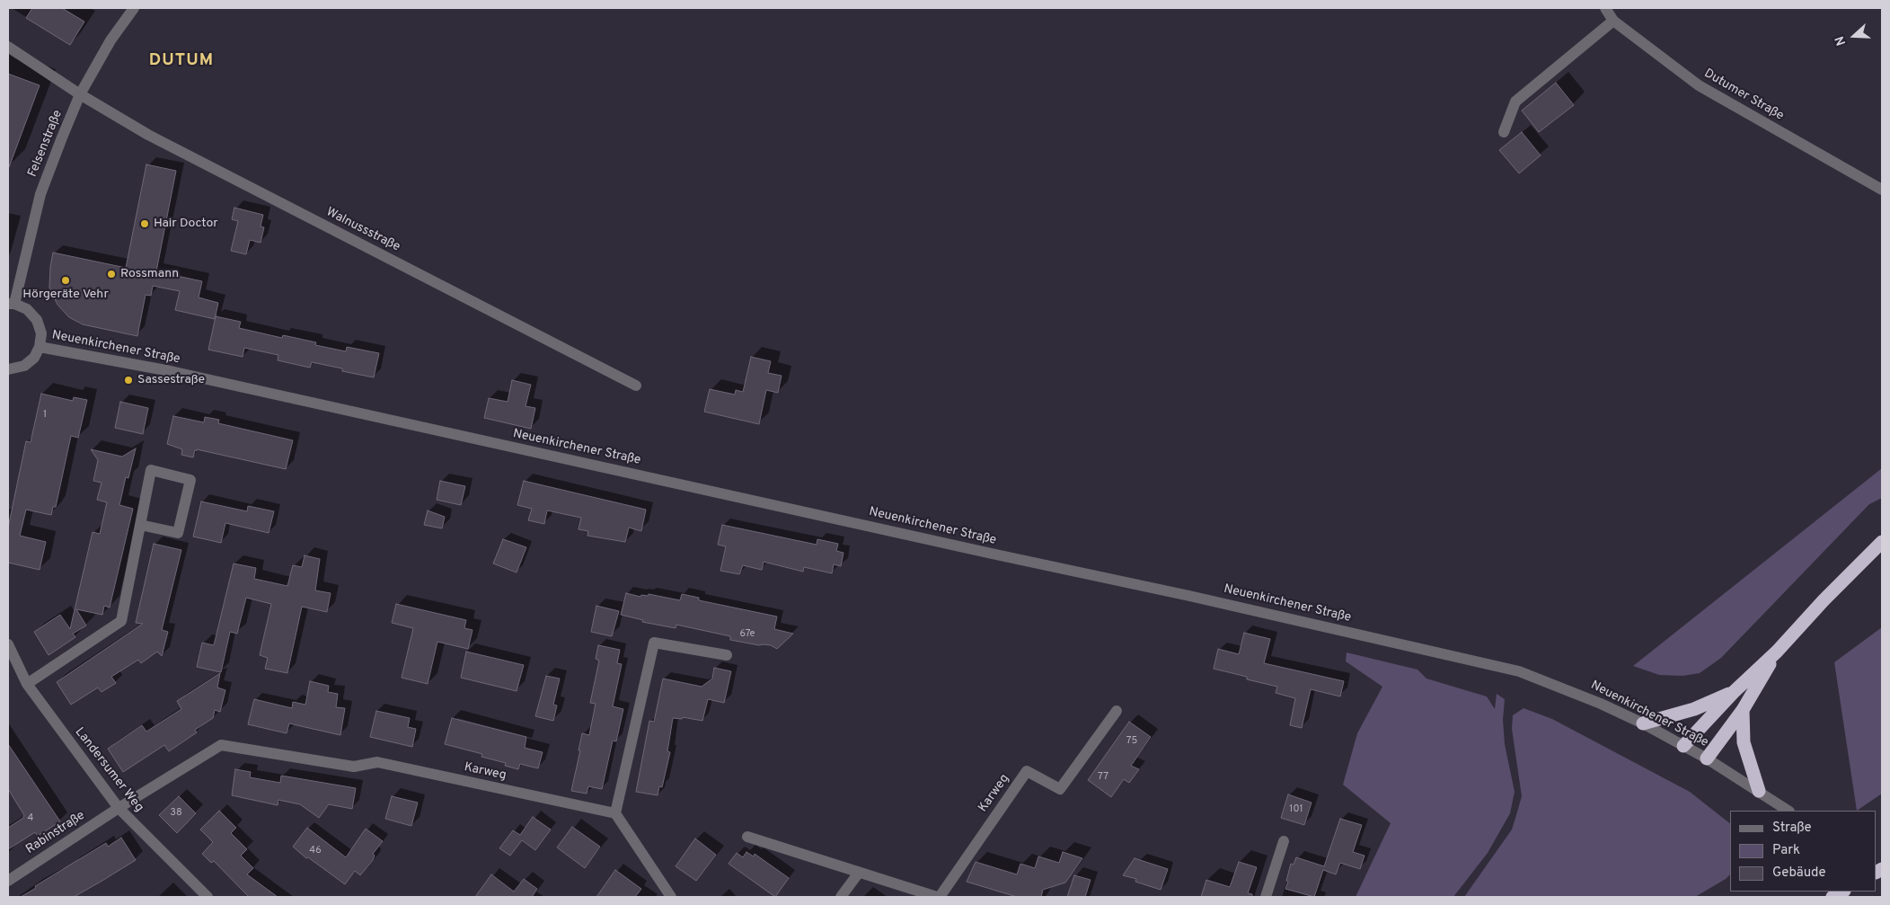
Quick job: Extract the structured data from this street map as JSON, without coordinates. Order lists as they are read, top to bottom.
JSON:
{
  "streets": {
    "street": [
      "Dutumer Straße",
      "Felsenstraße",
      "Walnussstraße",
      "Neuenkirchener Straße",
      "Landersumer Weg",
      "Karweg",
      "Rabinstraße"
    ]
  },
  "crossings": [
    ["Felsenstraße", "Walnussstraße"],
    ["Landersumer Weg", "Karweg"],
    ["Landersumer Weg", "Rabinstraße"],
    ["Karweg", "Rabinstraße"]
  ],
  "districts": ["DUTUM"],
  "places": [
    "Hair Doctor",
    "Rossmann",
    "Hörgeräte Vehr",
    "Sassestraße"
  ],
  "house_numbers": [
    "1",
    "67e",
    "75",
    "77",
    "101",
    "38",
    "4",
    "46"
  ],
  "legend": ["Straße", "Park", "Gebäude"],
  "north": "left"
}
